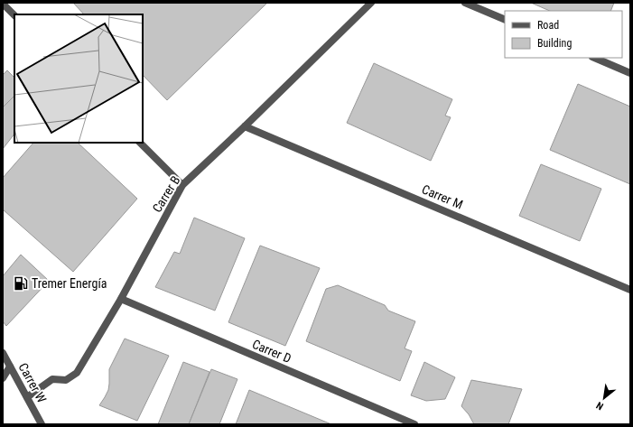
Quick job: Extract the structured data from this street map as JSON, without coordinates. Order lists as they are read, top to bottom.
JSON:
{
  "streets": {
    "street": [
      "Carrer B",
      "Carrer M",
      "Carrer D",
      "Carrer W"
    ]
  },
  "crossings": [
    ["Carrer B", "Carrer M"],
    ["Carrer B", "Carrer D"],
    ["Carrer B", "Carrer W"]
  ],
  "places": {
    "fuel station": ["Tremer Energía"]
  },
  "legend": ["Road", "Building"],
  "north": "bottom left"
}
